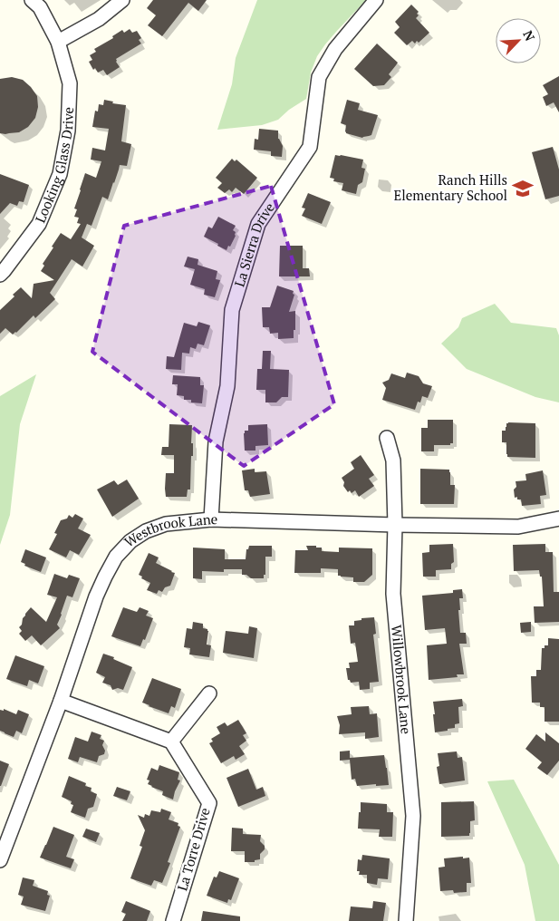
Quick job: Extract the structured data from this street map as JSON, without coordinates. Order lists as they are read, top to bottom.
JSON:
{
  "streets": {
    "street": [
      "Looking Glass Drive",
      "La Sierra Drive",
      "Westbrook Lane",
      "Willowbrook Lane",
      "La Torre Drive"
    ]
  },
  "crossings": [
    ["La Sierra Drive", "Westbrook Lane"],
    ["Westbrook Lane", "Willowbrook Lane"]
  ],
  "places": {
    "school or university": ["Ranch Hills Elementary School"]
  },
  "north": "top right"
}
